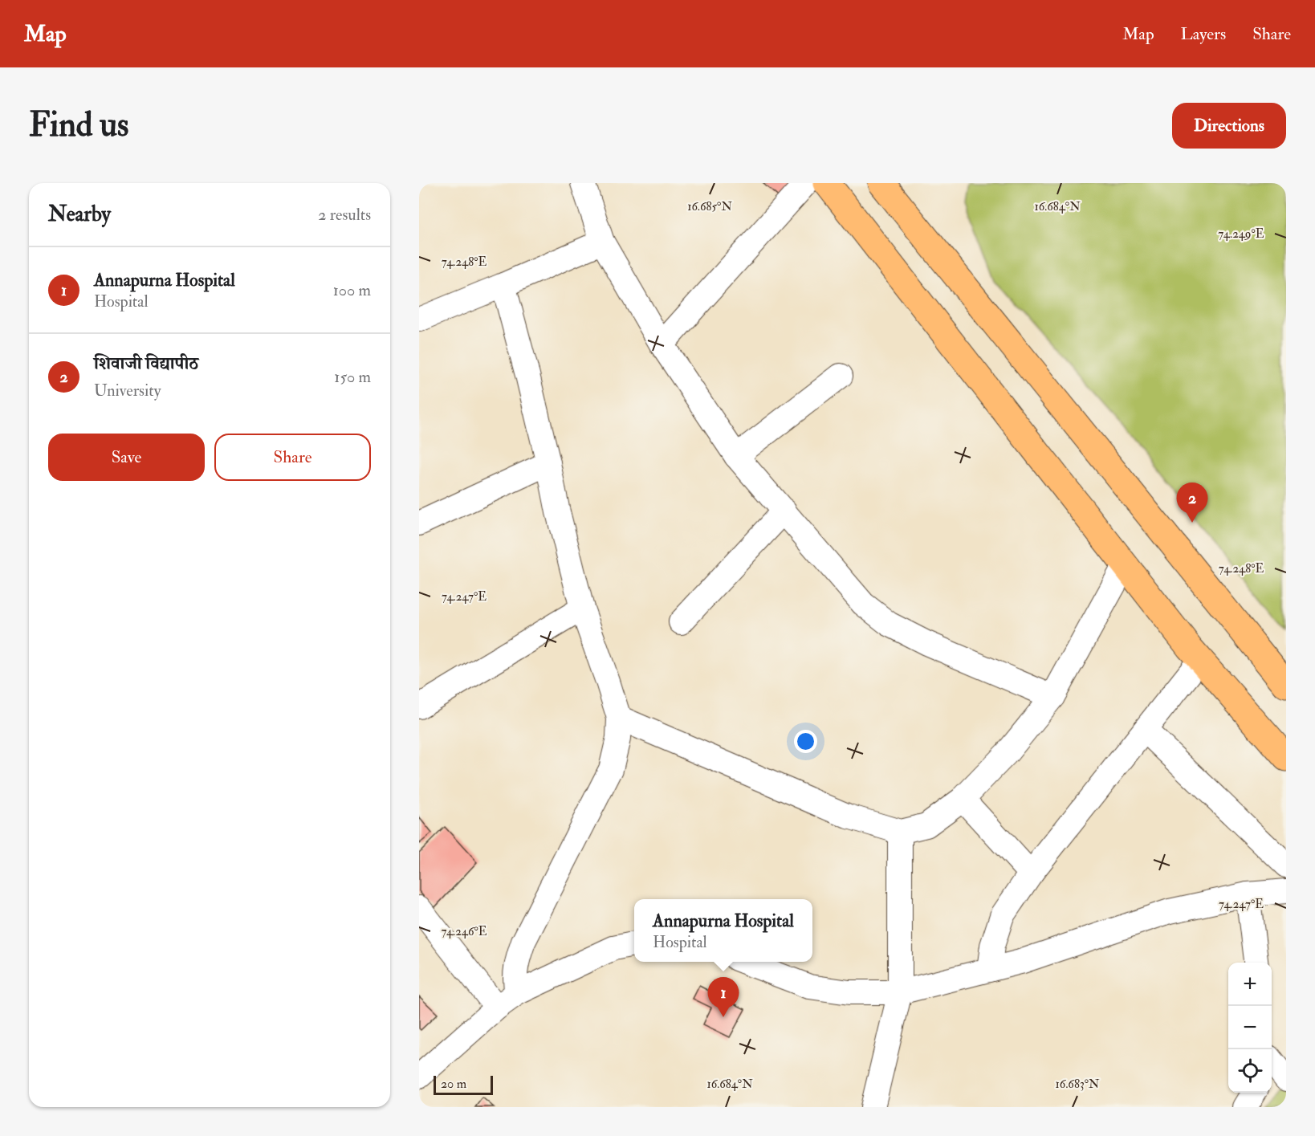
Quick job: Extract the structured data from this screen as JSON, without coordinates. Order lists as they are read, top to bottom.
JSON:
{
  "scale_bar": "20 m",
  "page": {
    "header": "Map",
    "nav": ["Map", "Layers", "Share"],
    "buttons": [
      "Directions",
      ["Save", "Share"]
    ],
    "title": "Find us",
    "heading": ["Nearby", "2 results"],
    "list": [
      {
        "mark": "1",
        "name": "Annapurna Hospital",
        "note": "Hospital",
        "value": "100 m"
      },
      {
        "mark": "2",
        "name": "शिवाजी विद्यापीठ",
        "note": "University",
        "value": "150 m"
      }
    ],
    "pins": ["2", "1"],
    "popup": ["Annapurna Hospital", "Hospital"],
    "map_buttons": ["+", "−"],
    "scale": "20 m"
  },
  "coordinates": [
    "16.685°N",
    "16.684°N",
    "74.249°E",
    "74.248°E",
    "74.247°E",
    "74.246°E",
    "16.683°N"
  ]
}
